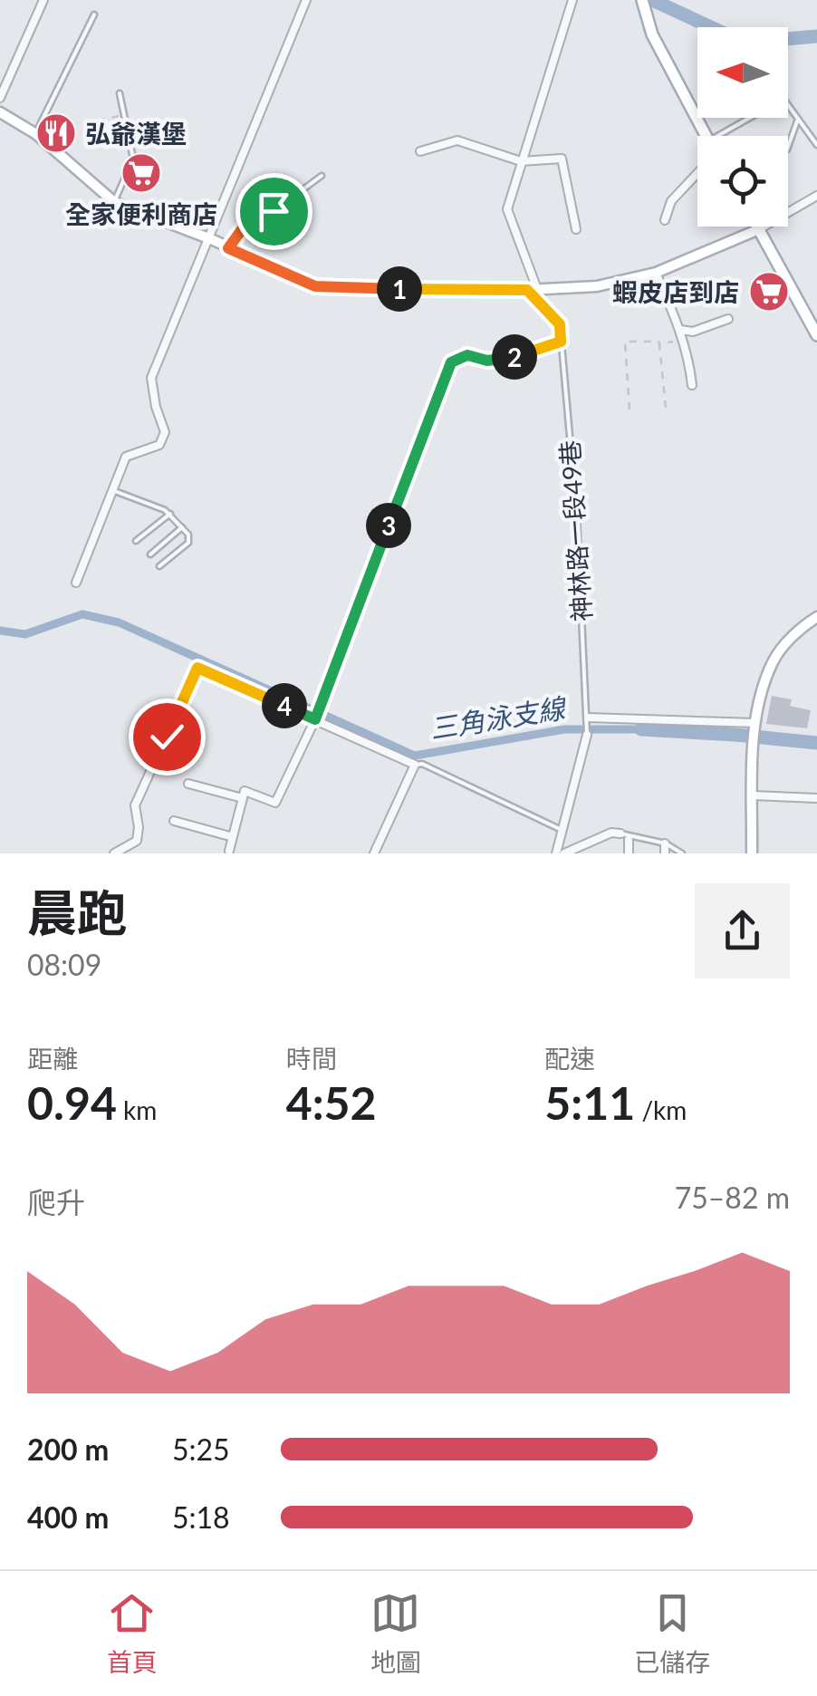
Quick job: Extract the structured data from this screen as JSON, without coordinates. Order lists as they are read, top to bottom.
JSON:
{
  "streets": {
    "lane": ["神林路一段49巷"]
  },
  "water": ["三角泳支線"],
  "places": {
    "restaurant": ["弘爺漢堡"],
    "supermarket": ["全家便利商店", "蝦皮店到店"]
  },
  "north": "left",
  "page": {
    "pins": [
      "1",
      "2",
      "3",
      "4"
    ],
    "heading": ["晨跑", "08:09"],
    "stats": [
      ["距離", "0.94 km"],
      ["時間", "4:52"],
      ["配速", "5:11 /km"]
    ],
    "chart": ["爬升", "75–82 m"],
    "list": [
      {
        "name": "200 m",
        "note": "5:25"
      },
      {
        "name": "400 m",
        "note": "5:18"
      }
    ],
    "tabs": ["首頁", "地圖", "已儲存"]
  }
}
